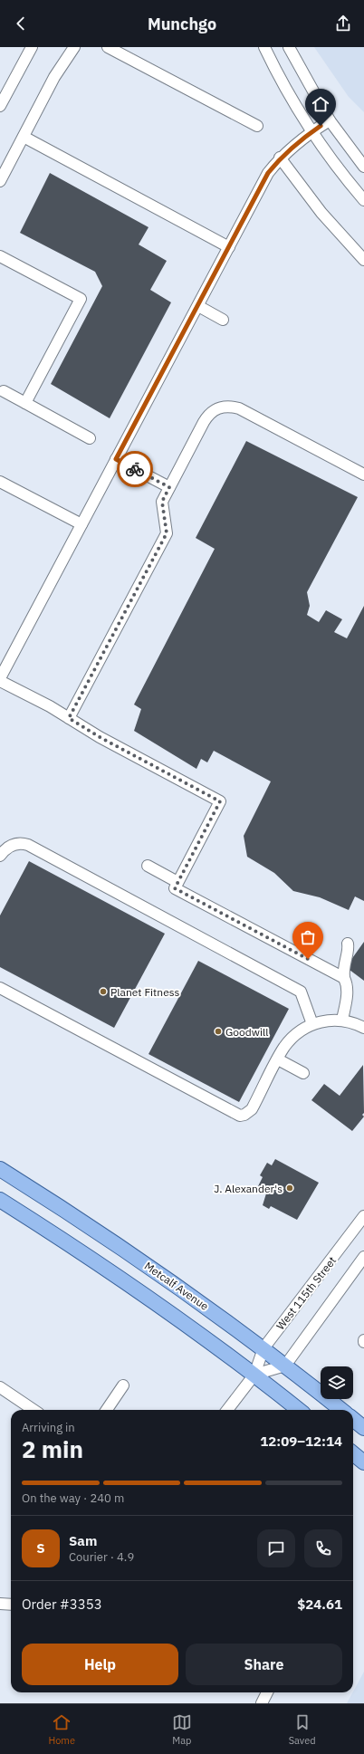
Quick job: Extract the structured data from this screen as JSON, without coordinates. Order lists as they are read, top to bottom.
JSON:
{
  "streets": {
    "main road": ["Metcalf Avenue"],
    "street": ["West 115th Street"]
  },
  "crossings": [
    ["Metcalf Avenue", "West 115th Street"]
  ],
  "places": ["Planet Fitness", "Goodwill", "J. Alexander's"],
  "page": {
    "header": "Munchgo",
    "heading": ["2 min", "Arriving in", "12:09–12:14"],
    "panel": [
      "Sam",
      "Courier · 4.9",
      "Order #3353",
      "$24.61"
    ],
    "bar": "On the way · 240 m",
    "round": "S",
    "buttons": ["Help", "Share"],
    "tabs": ["Home", "Map", "Saved"]
  }
}
